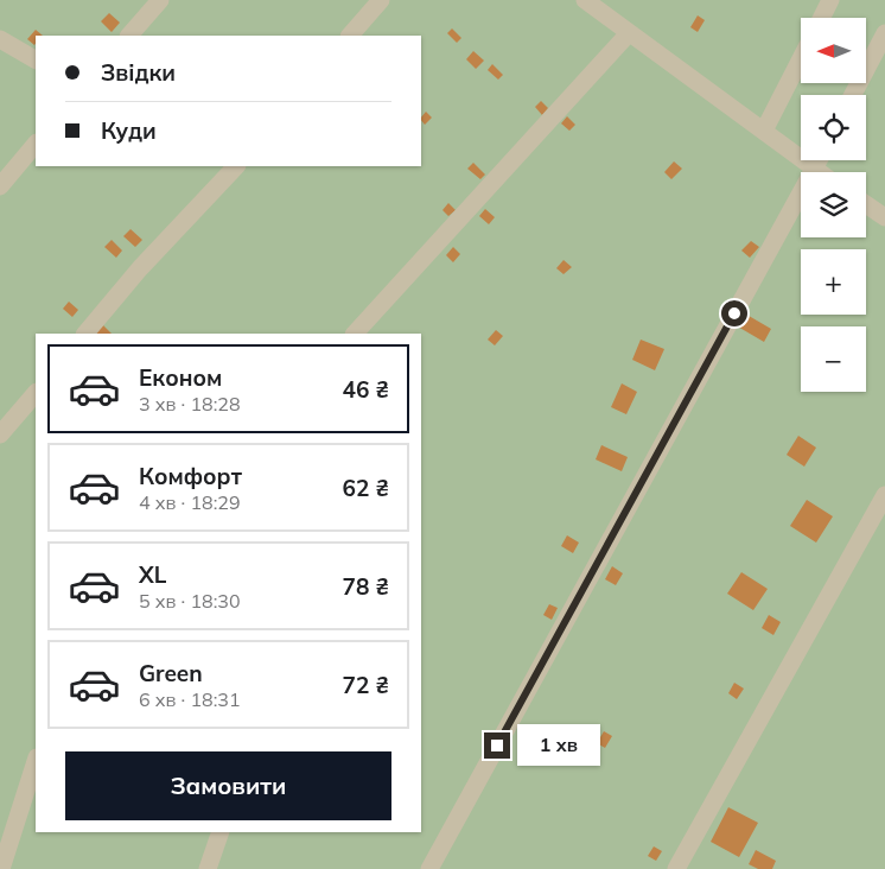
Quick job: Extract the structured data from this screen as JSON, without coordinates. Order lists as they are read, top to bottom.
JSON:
{
  "north": "left",
  "page": {
    "map_buttons": ["+", "−"],
    "banner": ["Звідки", "Куди"],
    "list": [
      {
        "name": "Економ",
        "note": "3 хв · 18:28",
        "value": "46 ₴"
      },
      {
        "name": "Комфорт",
        "note": "4 хв · 18:29",
        "value": "62 ₴"
      },
      {
        "name": "XL",
        "note": "5 хв · 18:30",
        "value": "78 ₴"
      },
      {
        "name": "Green",
        "note": "6 хв · 18:31",
        "value": "72 ₴"
      }
    ],
    "bubble": "1 хв",
    "buttons": "Замовити"
  }
}
